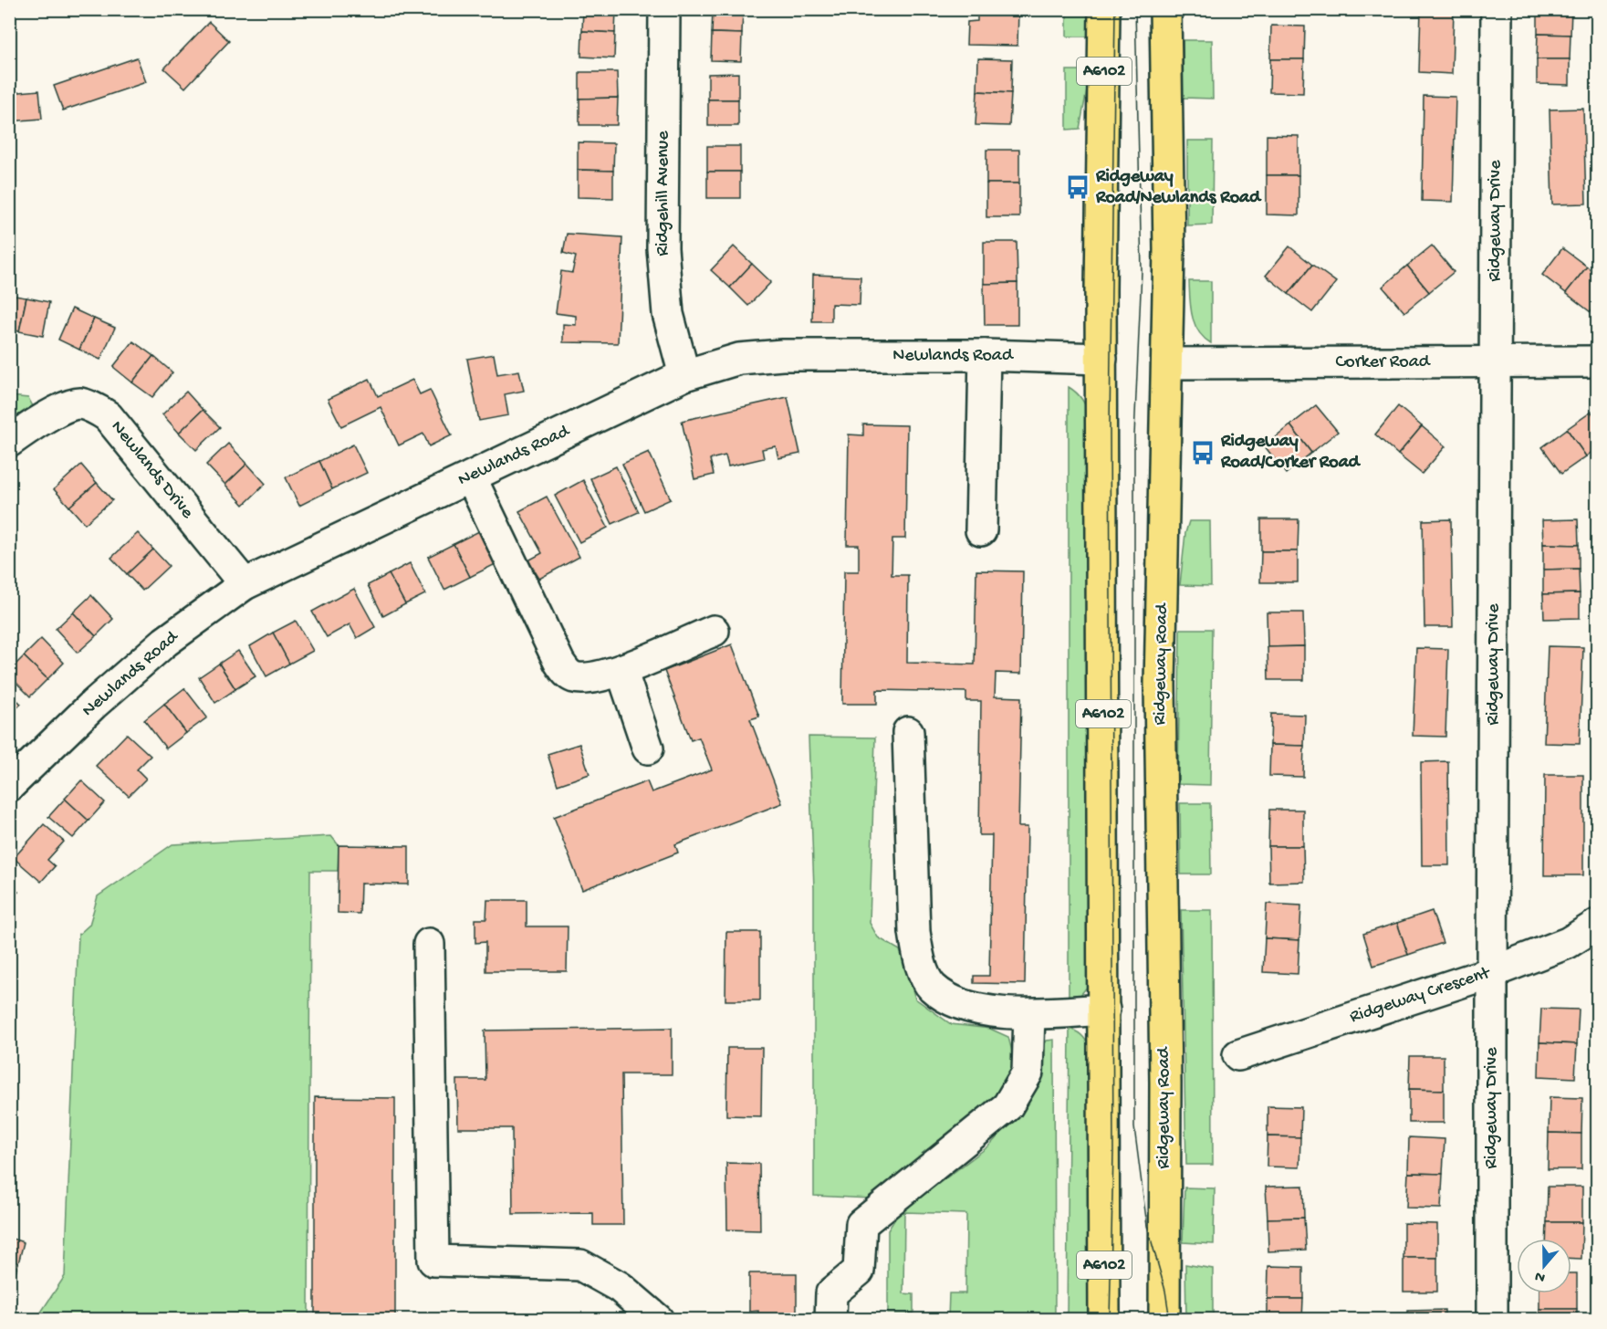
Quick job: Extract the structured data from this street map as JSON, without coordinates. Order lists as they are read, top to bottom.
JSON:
{
  "streets": {
    "highway": ["A6102", "Ridgeway Road"],
    "street": [
      "Ridgehill Avenue",
      "Ridgeway Drive",
      "Newlands Road",
      "Corker Road",
      "Newlands Drive",
      "Ridgeway Crescent"
    ]
  },
  "crossings": [
    ["A6102", "Newlands Road"],
    ["Ridgehill Avenue", "Newlands Road"],
    ["Ridgeway Drive", "Corker Road"],
    ["Ridgeway Drive", "Ridgeway Crescent"],
    ["Newlands Road", "Newlands Drive"],
    ["Corker Road", "Ridgeway Road"]
  ],
  "places": {
    "bus stop": ["Ridgeway Road/Newlands Road", "Ridgeway Road/Corker Road"]
  },
  "north": "bottom"
}
